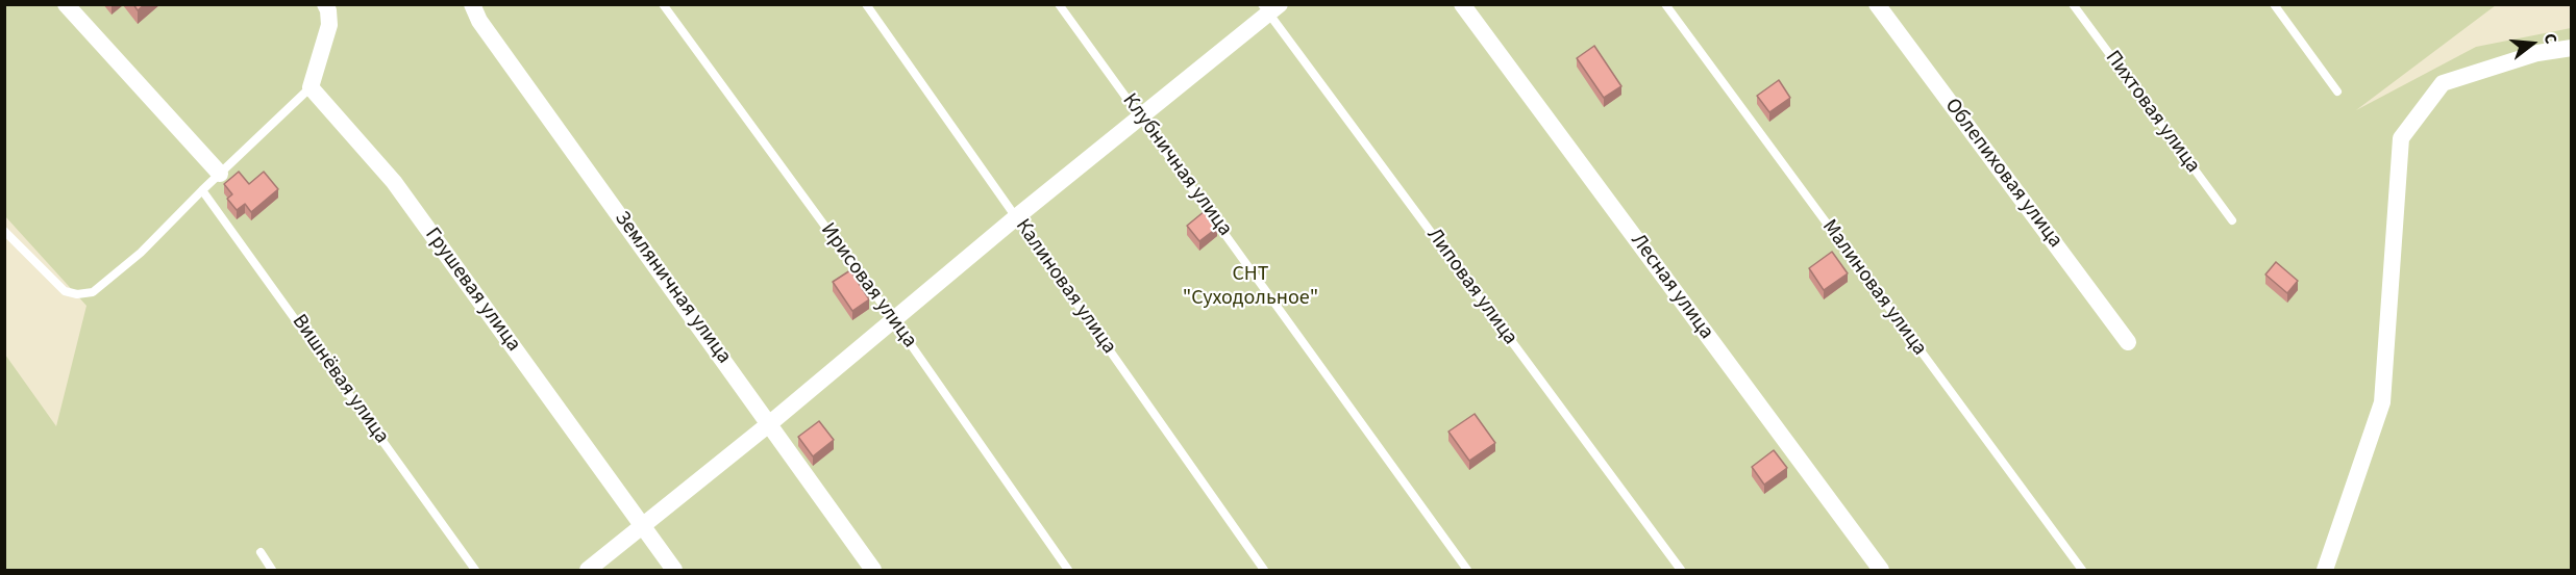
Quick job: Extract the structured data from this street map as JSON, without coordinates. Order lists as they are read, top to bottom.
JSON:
{
  "streets": {
    "street": [
      "Облепиховая улица",
      "Лесная улица",
      "Земляничная улица",
      "Грушевая улица"
    ],
    "lane": [
      "Пихтовая улица",
      "Клубничная улица",
      "Ирисовая улица",
      "Калиновая улица",
      "Липовая улица",
      "Малиновая улица",
      "Вишнёвая улица"
    ]
  },
  "parks": ["СНТ \"Суходольное\""],
  "north": "right"
}
